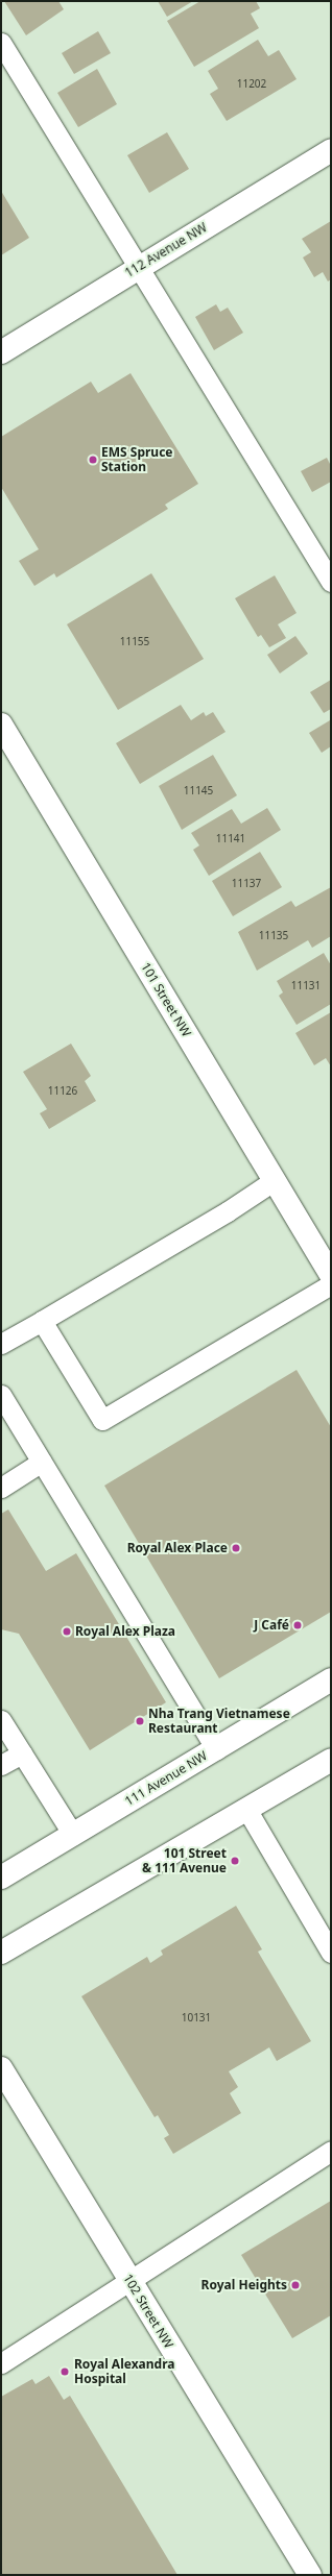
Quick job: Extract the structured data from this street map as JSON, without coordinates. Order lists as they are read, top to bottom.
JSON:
{
  "streets": {
    "street": [
      "112 Avenue NW",
      "101 Street NW",
      "111 Avenue NW",
      "102 Street NW"
    ]
  },
  "places": [
    "EMS Spruce Station",
    "Royal Alex Place",
    "J Café",
    "Royal Alex Plaza",
    "Nha Trang Vietnamese Restaurant",
    "101 Street & 111 Avenue",
    "Royal Heights",
    "Royal Alexandra Hospital"
  ],
  "house_numbers": [
    "11202",
    "11155",
    "11145",
    "11141",
    "11137",
    "11135",
    "11131",
    "11126",
    "10131"
  ]
}
